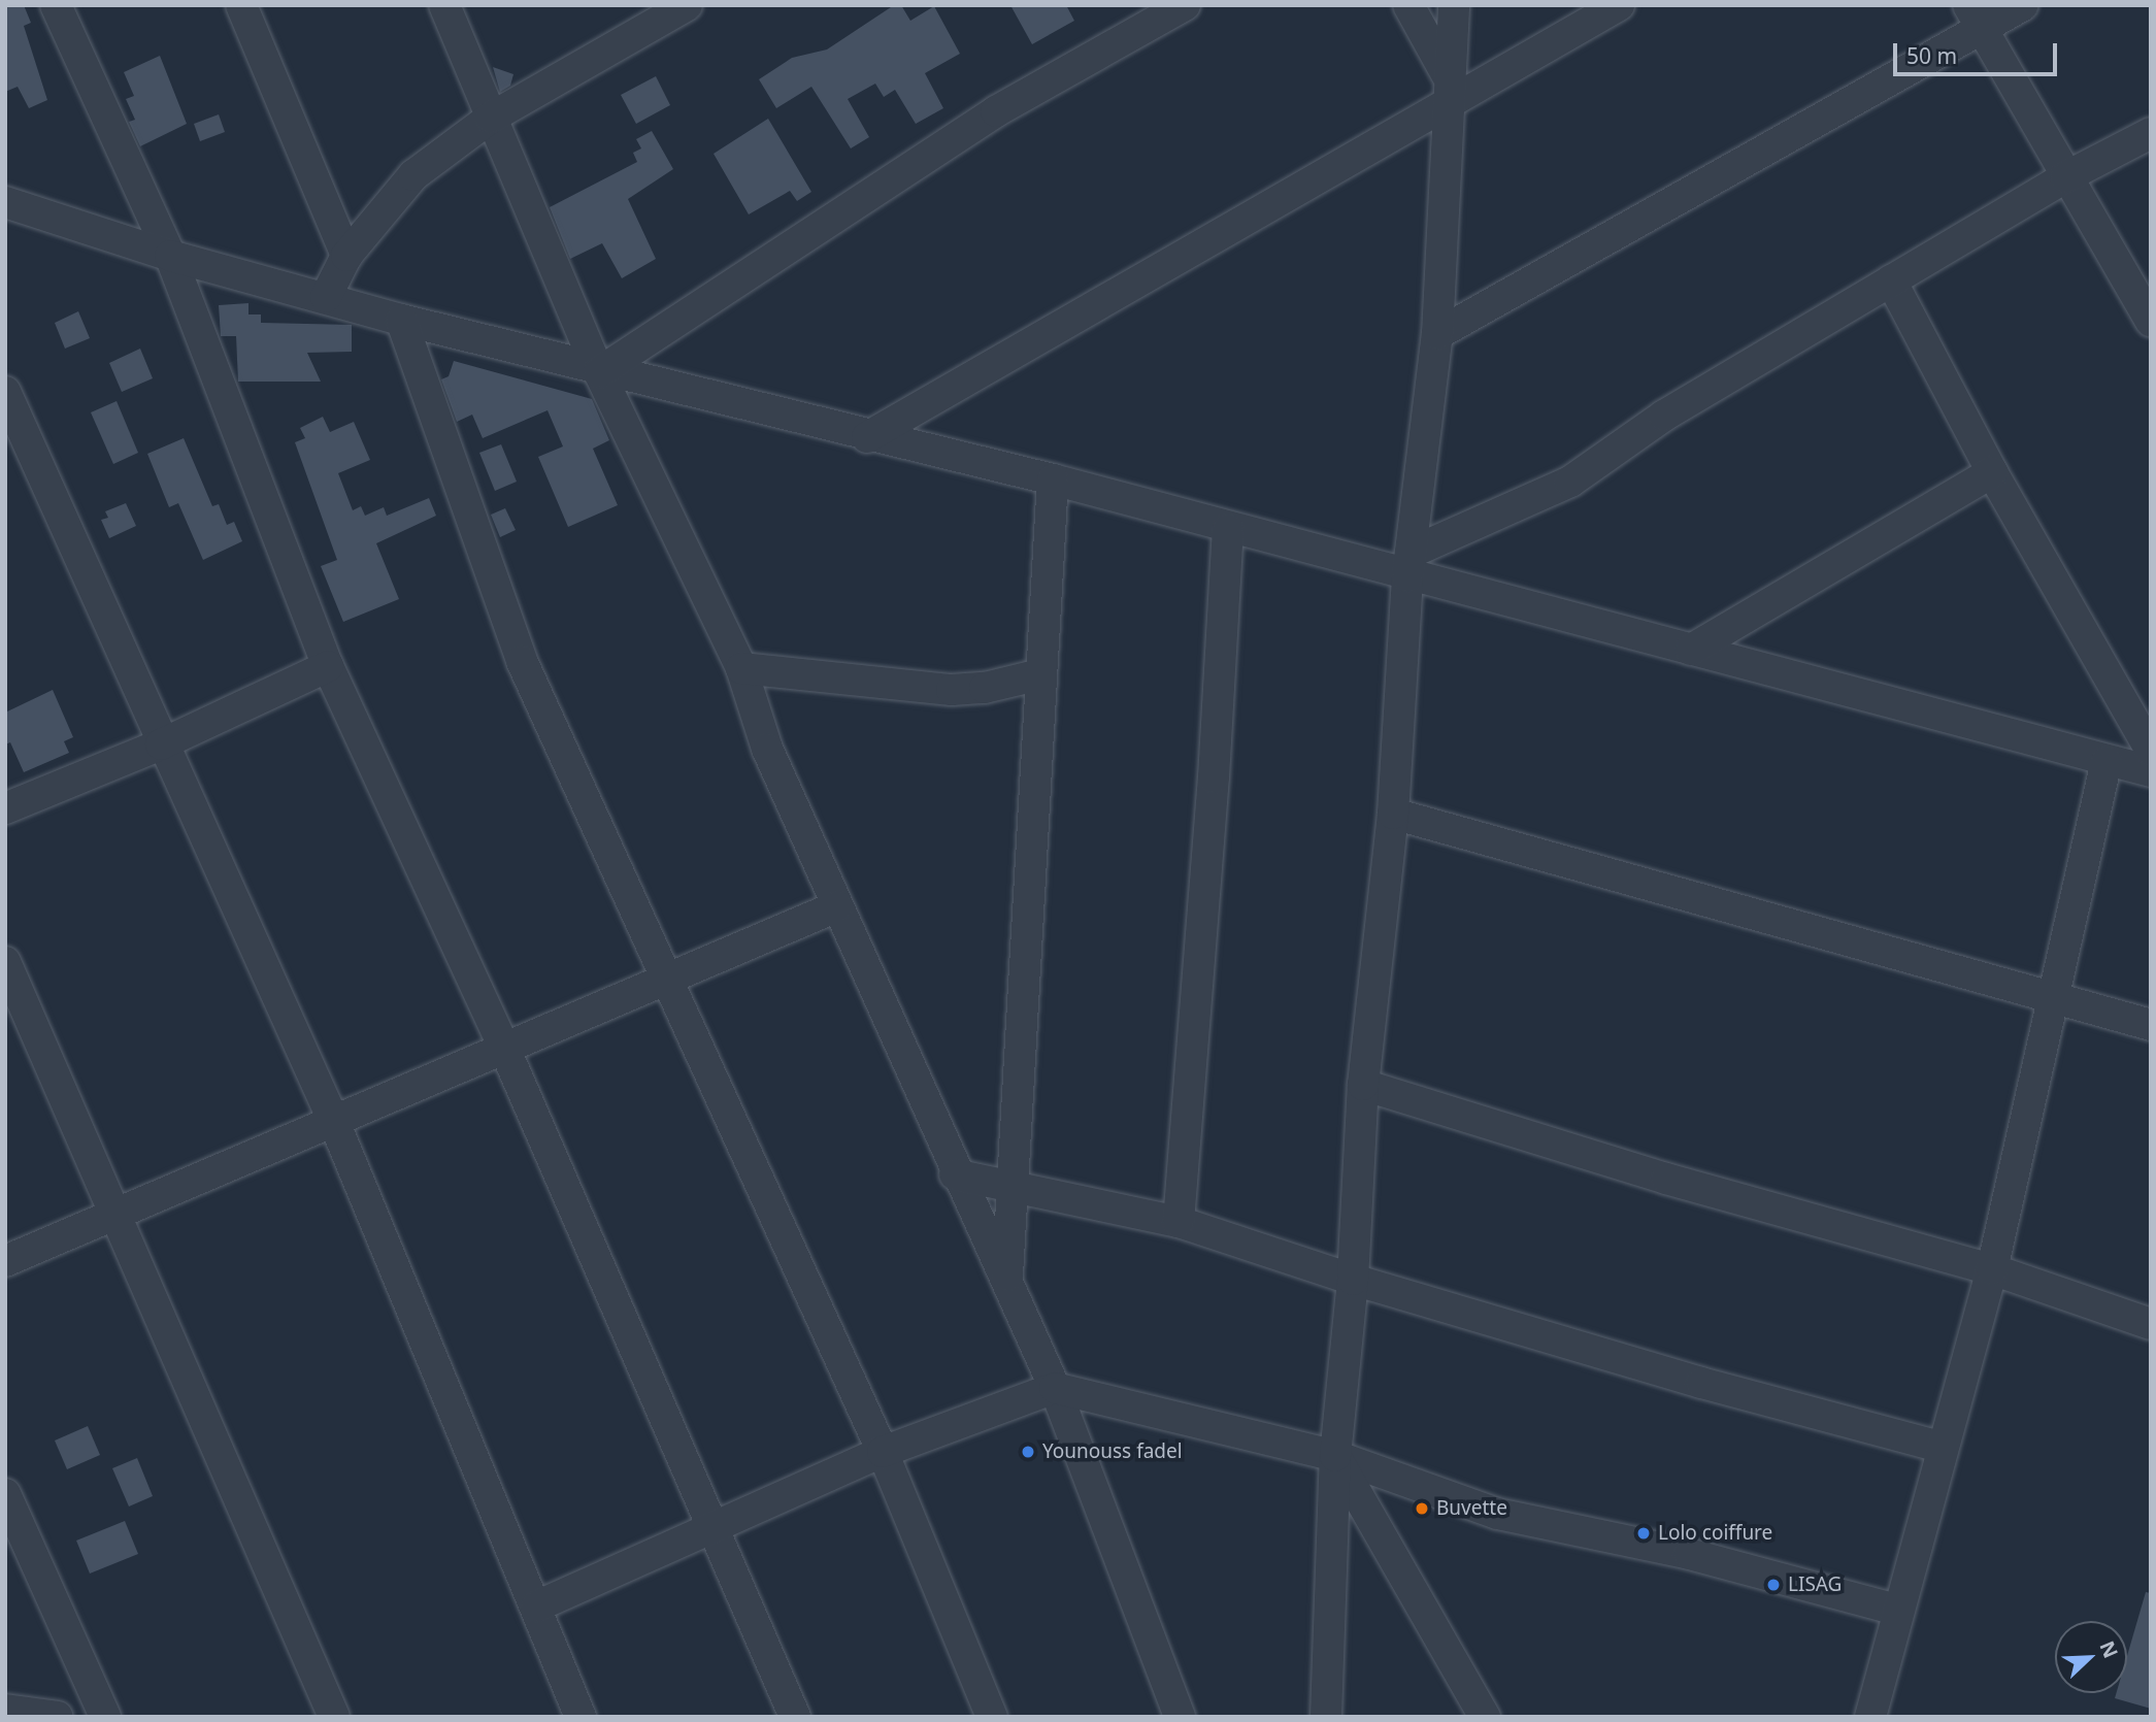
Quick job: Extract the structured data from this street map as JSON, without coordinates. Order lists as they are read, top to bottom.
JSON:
{
  "places": [
    "Younouss fadel",
    "Buvette",
    "Lolo coiffure",
    "LISAG"
  ],
  "scale_bar": "50 m",
  "north": "top right"
}
